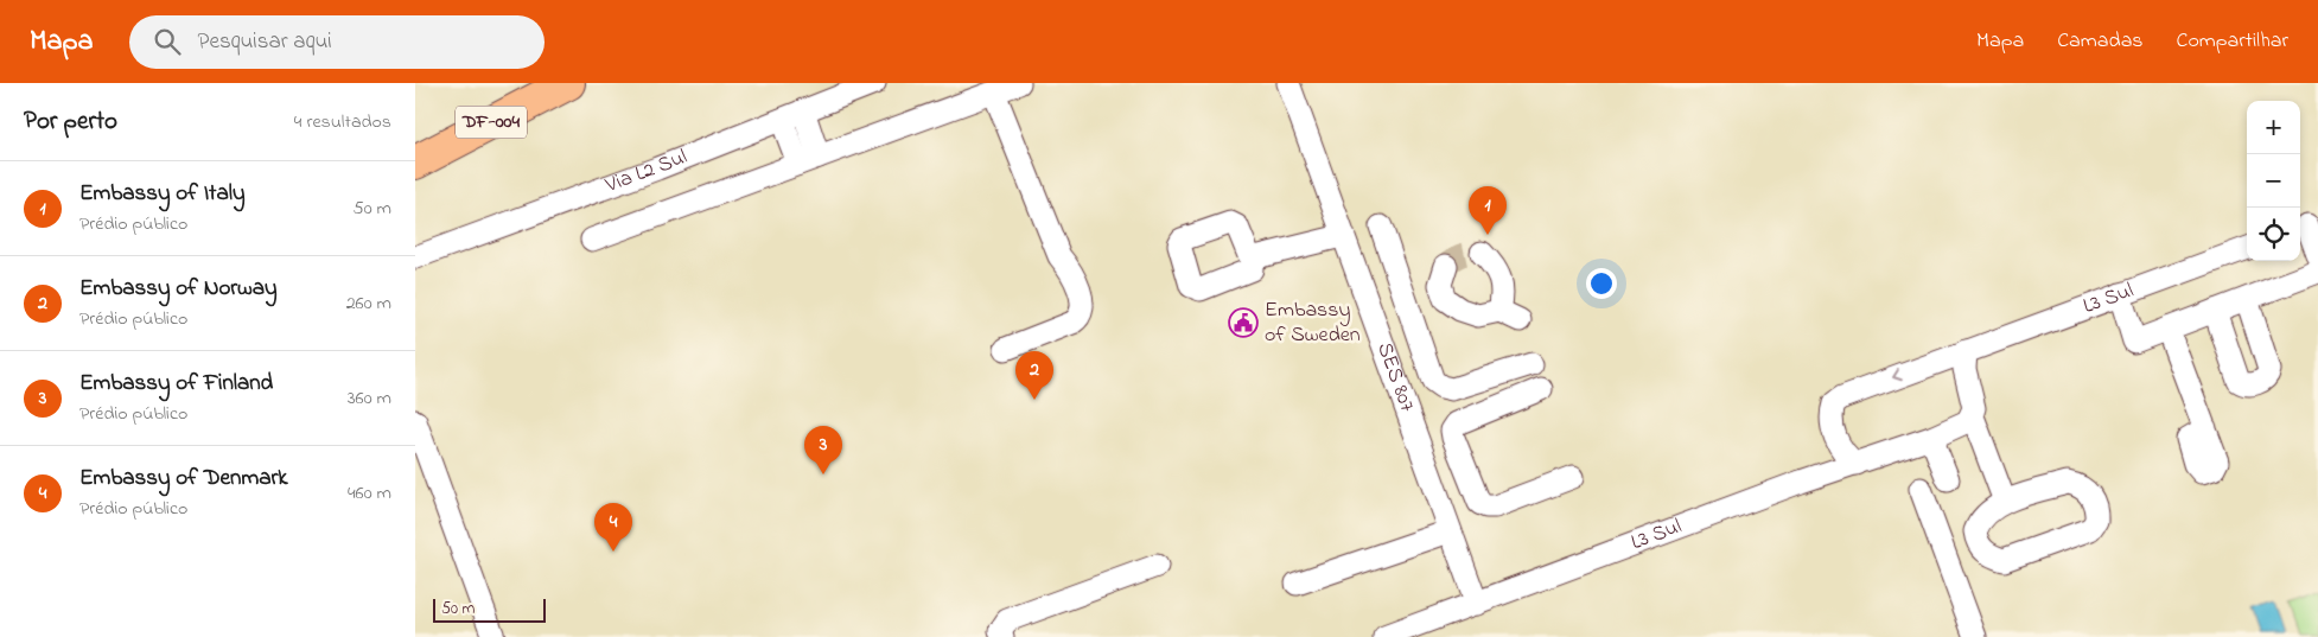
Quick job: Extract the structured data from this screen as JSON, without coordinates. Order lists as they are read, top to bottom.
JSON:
{
  "streets": {
    "highway": ["DF-004"],
    "street": ["Via L2 Sul", "L3 Sul", "SES 807"]
  },
  "crossings": [
    ["L3 Sul", "SES 807"]
  ],
  "places": {
    "public building": ["Embassy of Sweden"]
  },
  "scale_bar": "50 m",
  "page": {
    "header": "Mapa",
    "search": "Pesquisar aqui",
    "nav": ["Mapa", "Camadas", "Compartilhar"],
    "heading": ["Por perto", "4 resultados"],
    "map_buttons": ["+", "−"],
    "list": [
      {
        "mark": "1",
        "name": "Embassy of Italy",
        "note": "Prédio público",
        "value": "50 m"
      },
      {
        "mark": "2",
        "name": "Embassy of Norway",
        "note": "Prédio público",
        "value": "260 m"
      },
      {
        "mark": "3",
        "name": "Embassy of Finland",
        "note": "Prédio público",
        "value": "360 m"
      },
      {
        "mark": "4",
        "name": "Embassy of Denmark",
        "note": "Prédio público",
        "value": "460 m"
      }
    ],
    "pins": [
      "1",
      "2",
      "3",
      "4"
    ],
    "scale": "50 m"
  }
}
